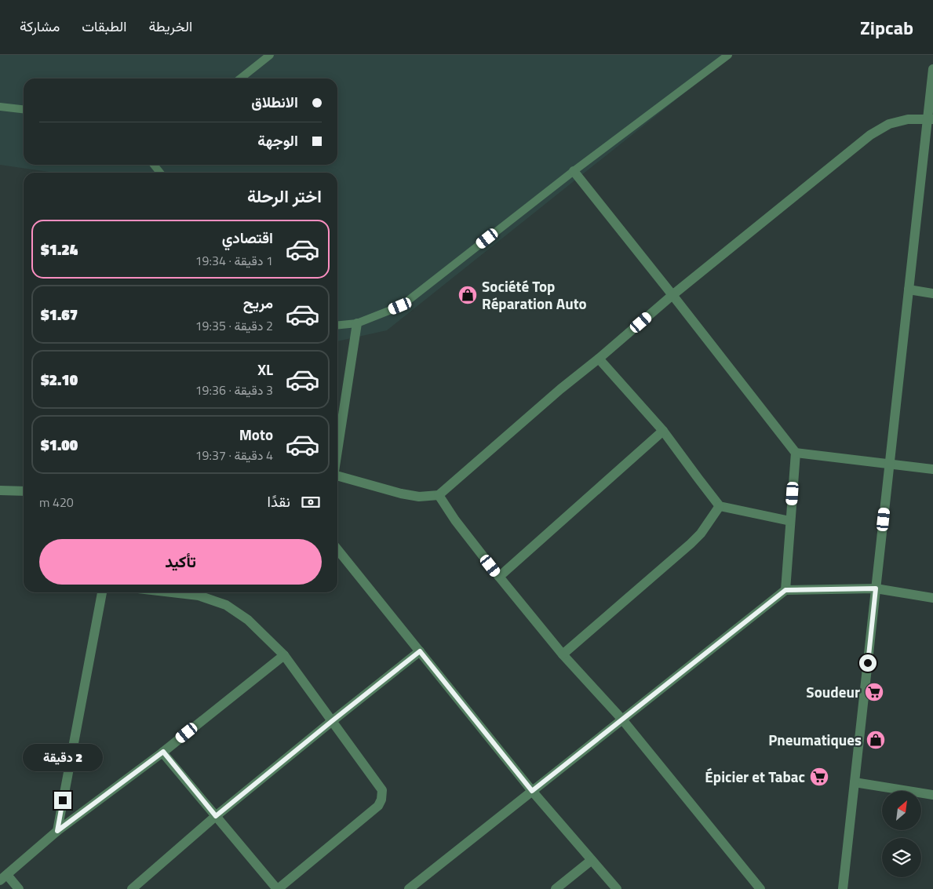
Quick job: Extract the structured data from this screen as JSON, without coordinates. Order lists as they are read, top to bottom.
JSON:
{
  "places": {
    "shop": ["Société Top Réparation Auto", "Pneumatiques"],
    "supermarket": ["Soudeur", "Épicier et Tabac"]
  },
  "north": "top right",
  "page": {
    "header": "Zipcab",
    "nav": ["الخريطة", "الطبقات", "مشاركة"],
    "banner": ["الانطلاق", "الوجهة"],
    "heading": "اختر الرحلة",
    "list": [
      {
        "name": "اقتصادي",
        "note": "1 دقيقة · 19:34",
        "value": "$1.24"
      },
      {
        "name": "مريح",
        "note": "2 دقيقة · 19:35",
        "value": "$1.67"
      },
      {
        "name": "XL",
        "note": "3 دقيقة · 19:36",
        "value": "$2.10"
      },
      {
        "name": "Moto",
        "note": "4 دقيقة · 19:37",
        "value": "$1.00"
      }
    ],
    "pay": ["نقدًا", "420 m"],
    "buttons": "تأكيد",
    "bubble": "2 دقيقة"
  }
}
